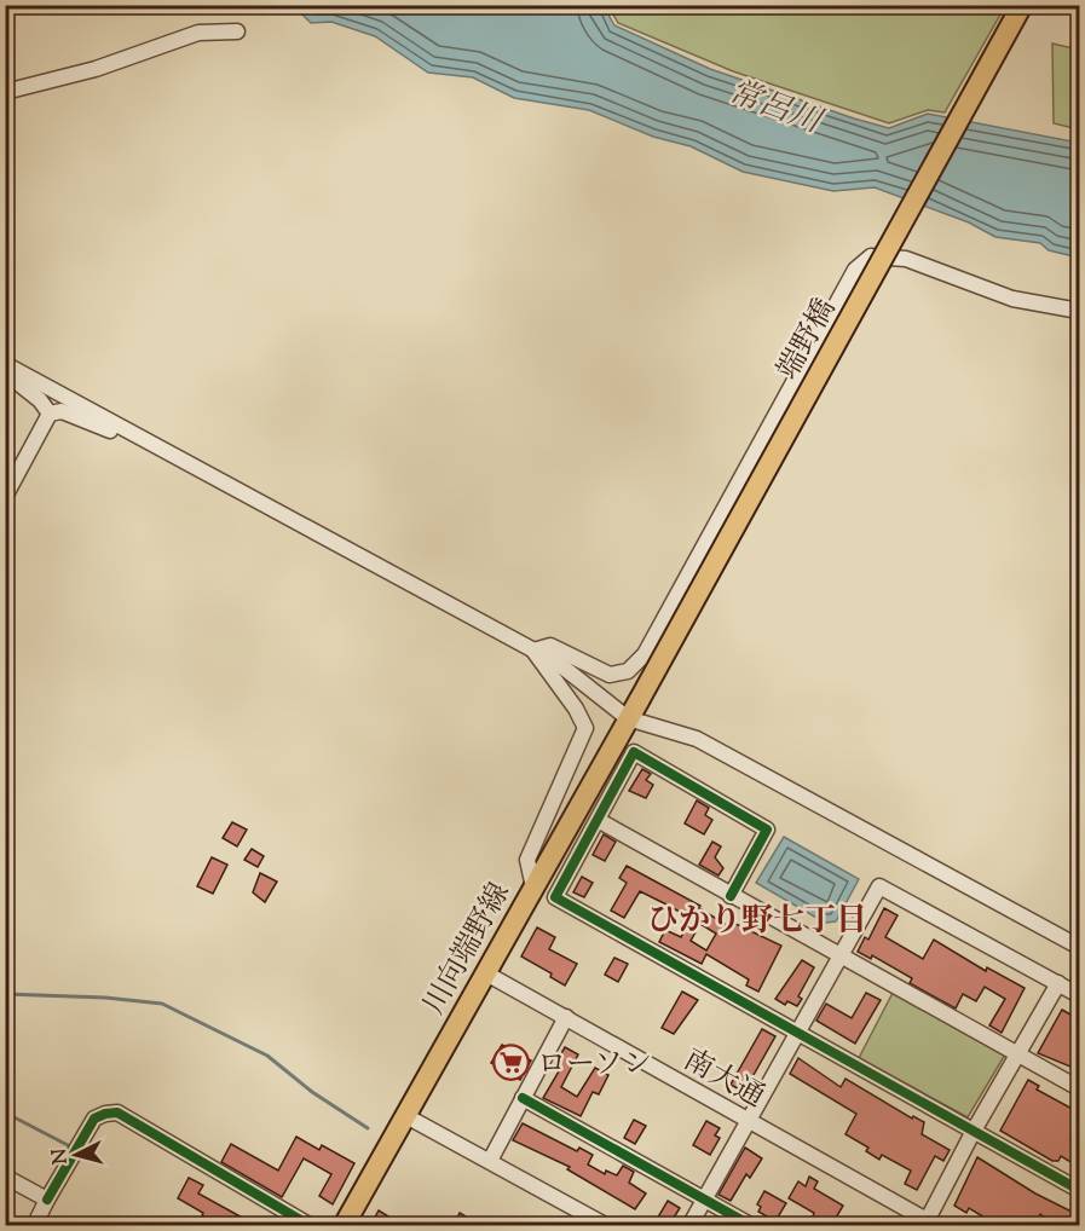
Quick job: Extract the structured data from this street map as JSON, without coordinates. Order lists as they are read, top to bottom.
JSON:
{
  "streets": {
    "main road": ["端野橋", "川向端野線"],
    "street": ["南大通"]
  },
  "crossings": [
    ["端野橋", "川向端野線"],
    ["川向端野線", "南大通"]
  ],
  "districts": ["ひかり野七丁目"],
  "water": ["常呂川"],
  "places": {
    "supermarket": ["ローソン"]
  },
  "north": "left"
}
